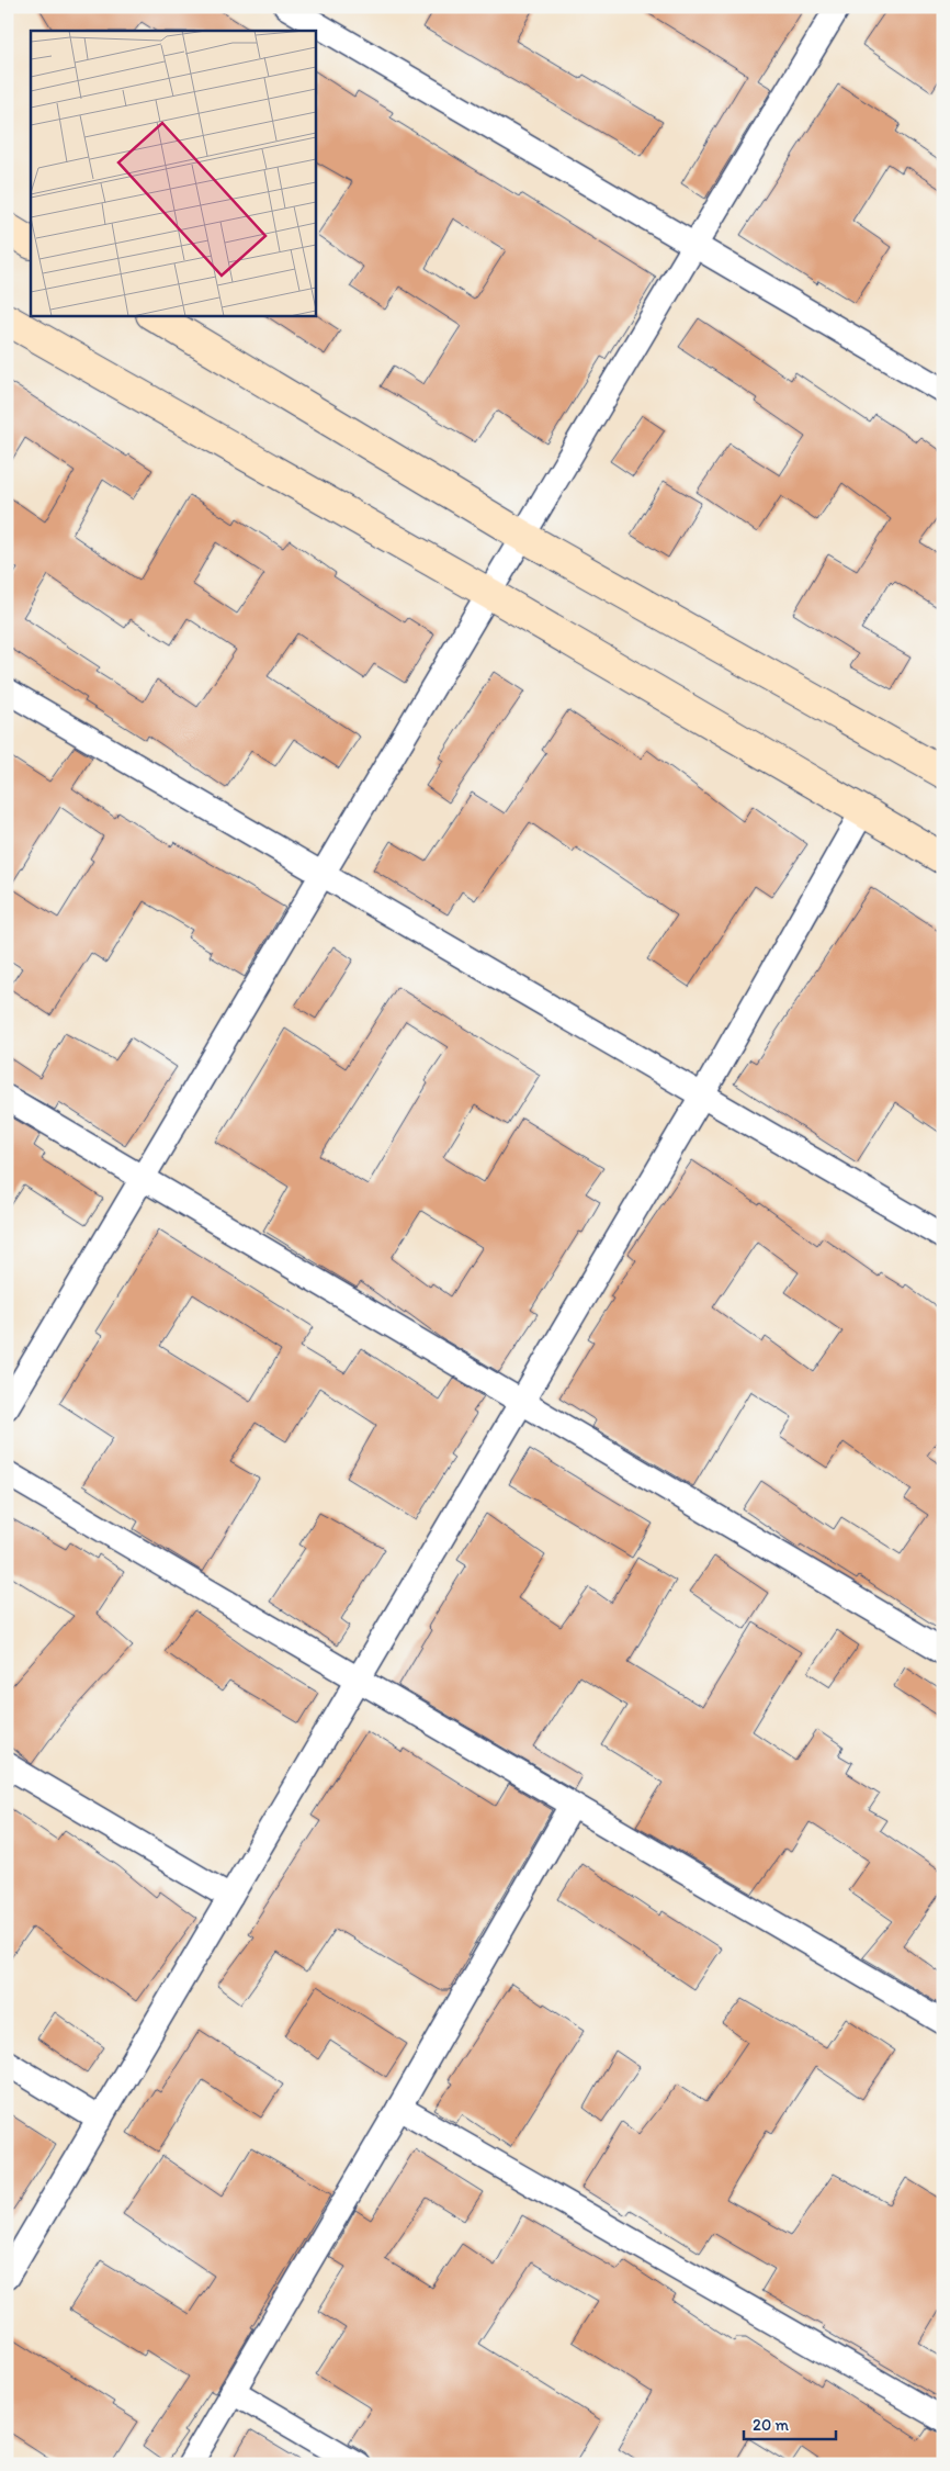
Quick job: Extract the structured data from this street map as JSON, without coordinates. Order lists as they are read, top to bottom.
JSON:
{
  "scale_bar": "20 m"
}
